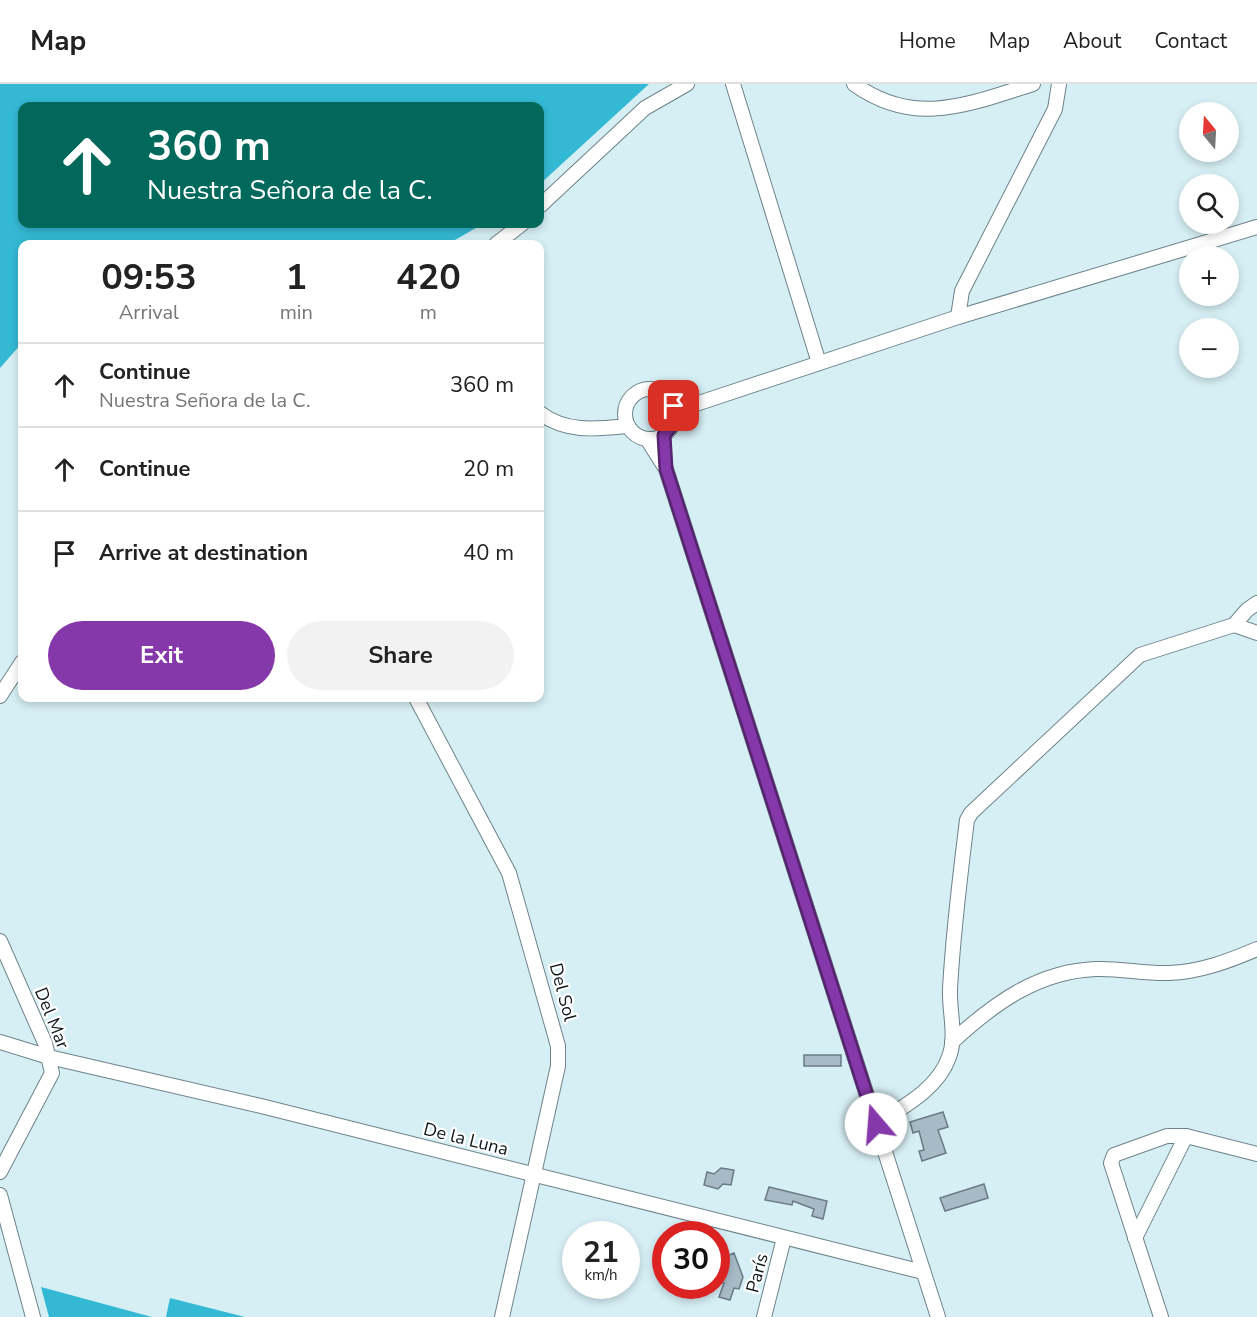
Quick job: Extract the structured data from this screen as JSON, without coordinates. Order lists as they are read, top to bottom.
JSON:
{
  "streets": {
    "street": [
      "Del Sol",
      "Del Mar",
      "De la Luna",
      "París"
    ]
  },
  "crossings": [
    ["Del Sol", "De la Luna"],
    ["Del Mar", "De la Luna"],
    ["De la Luna", "París"]
  ],
  "north": "top",
  "page": {
    "header": "Map",
    "nav": [
      "Home",
      "Map",
      "About",
      "Contact"
    ],
    "map_buttons": ["+", "−"],
    "turn": ["360 m", "Nuestra Señora de la C."],
    "eta": [
      "09:53",
      "Arrival",
      "1",
      "min",
      "420",
      "m"
    ],
    "list": [
      {
        "name": "Continue",
        "note": "Nuestra Señora de la C.",
        "value": "360 m"
      },
      {
        "name": "Continue",
        "value": "20 m"
      },
      {
        "name": "Arrive at destination",
        "value": "40 m"
      }
    ],
    "buttons": ["Exit", "Share"],
    "speed": "21 km/h",
    "limit": "30"
  }
}
